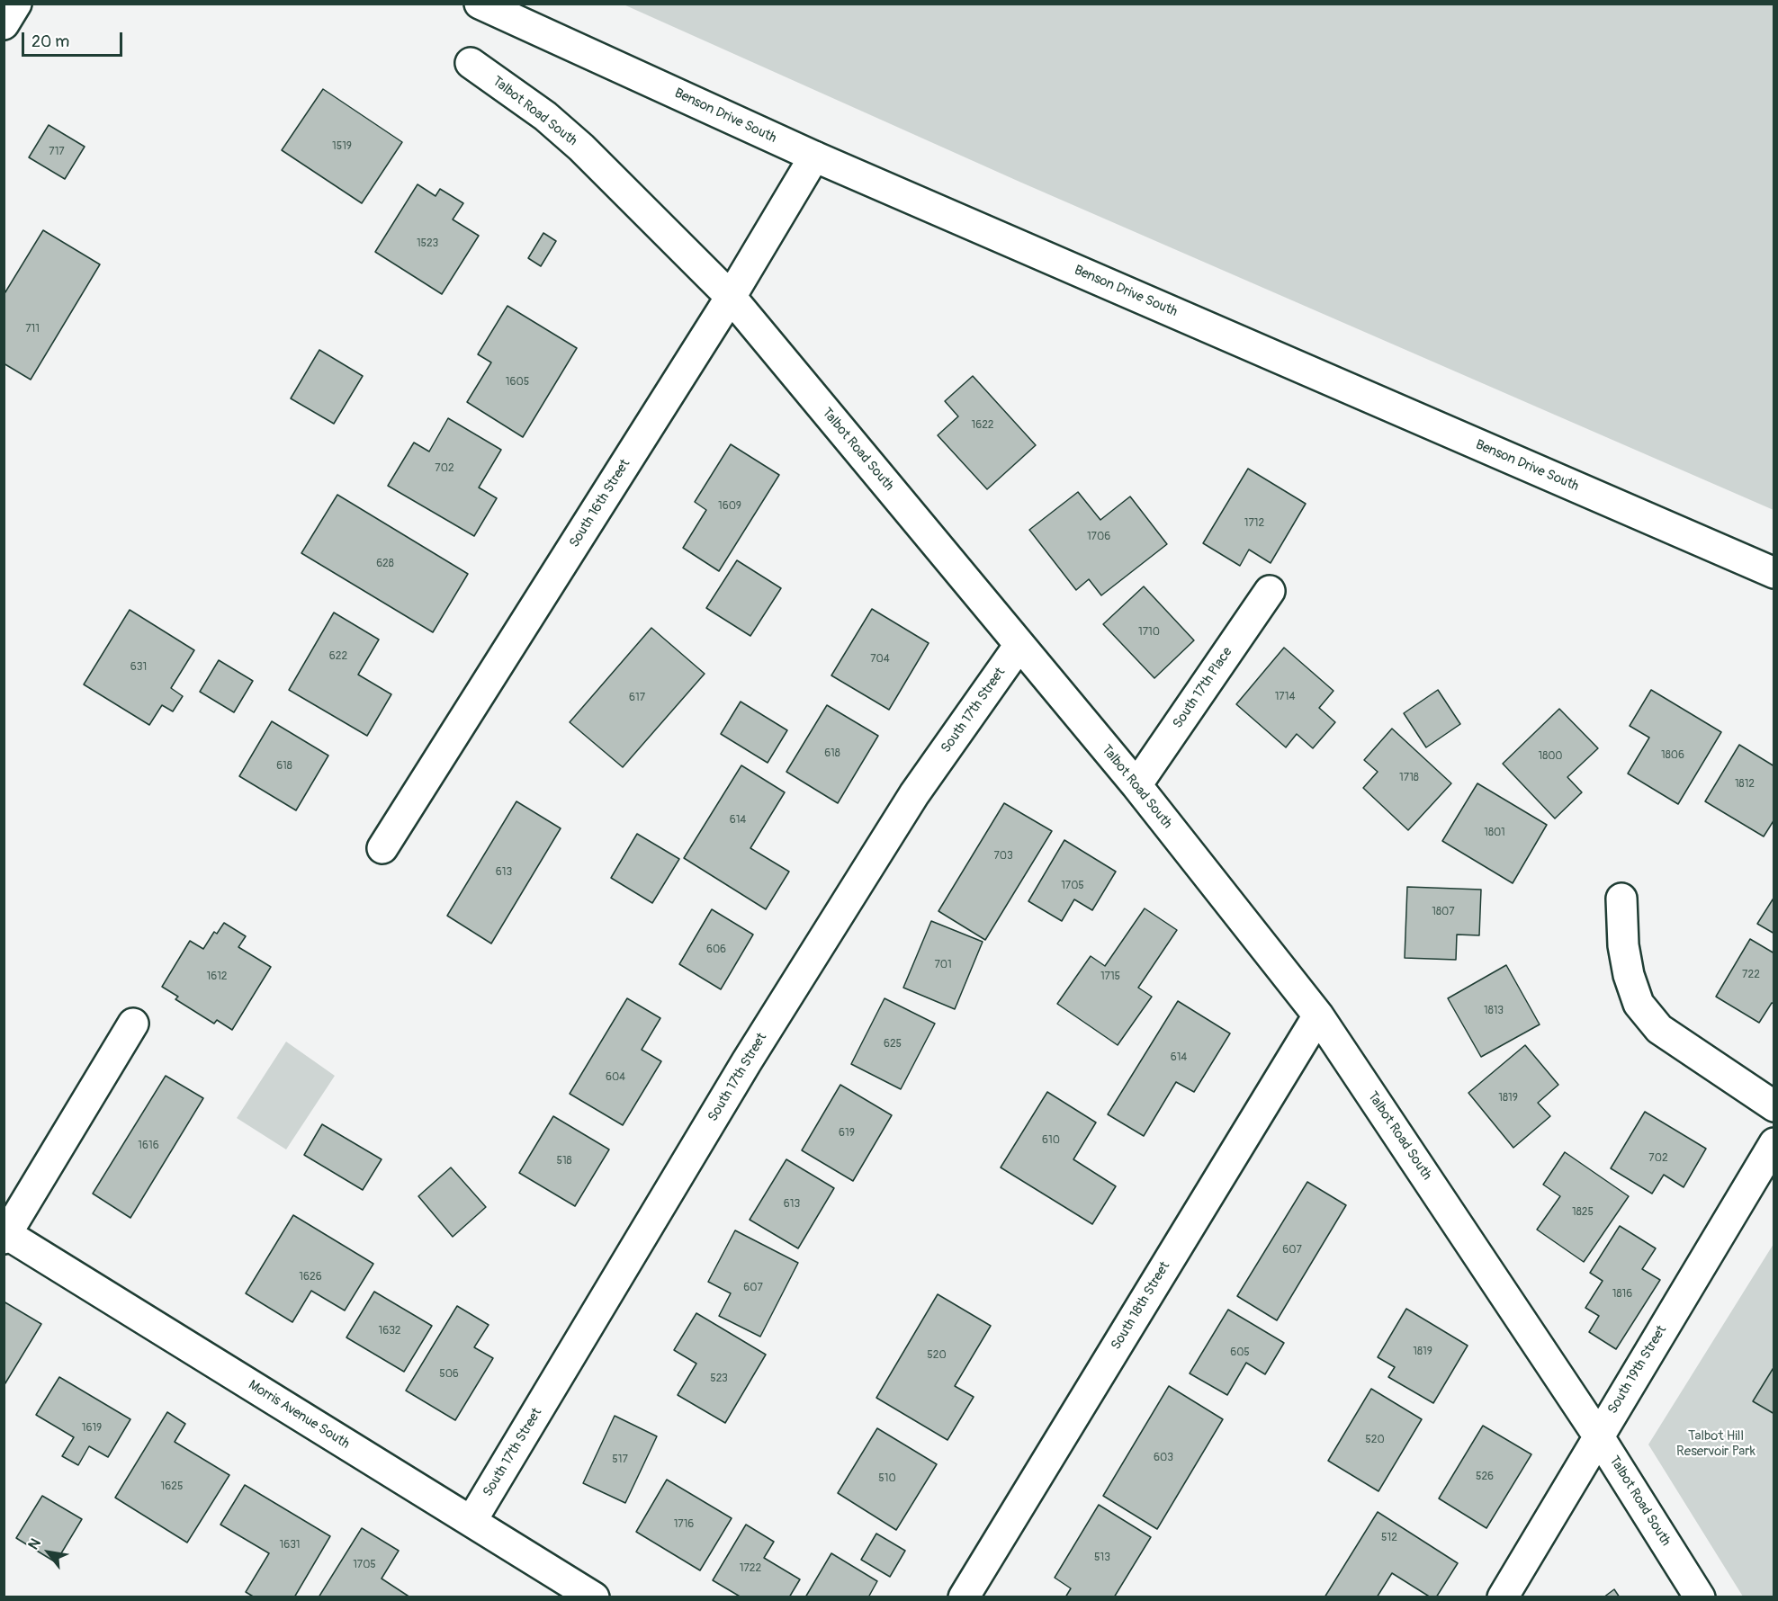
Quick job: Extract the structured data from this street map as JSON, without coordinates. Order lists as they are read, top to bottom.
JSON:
{
  "streets": {
    "street": [
      "Talbot Road South",
      "Benson Drive South",
      "South 16th Street",
      "South 17th Place",
      "South 17th Street",
      "South 18th Street",
      "South 19th Street",
      "Morris Avenue South"
    ]
  },
  "crossings": [
    ["Talbot Road South", "South 16th Street"],
    ["Talbot Road South", "South 17th Place"],
    ["Talbot Road South", "South 17th Street"],
    ["Talbot Road South", "South 18th Street"],
    ["Talbot Road South", "South 19th Street"],
    ["Benson Drive South", "South 16th Street"],
    ["South 17th Street", "Morris Avenue South"]
  ],
  "parks": ["Talbot Hill Reservoir Park"],
  "house_numbers": [
    "1519",
    "717",
    "1523",
    "711",
    "1605",
    "1622",
    "702",
    "1609",
    "1712",
    "1706",
    "628",
    "1710",
    "622",
    "704",
    "631",
    "1714",
    "617",
    "618",
    "1806",
    "1800",
    "618",
    "1718",
    "1812",
    "614",
    "1801",
    "703",
    "613",
    "1705",
    "1807",
    "606",
    "701",
    "722",
    "1612",
    "1715",
    "1813",
    "625",
    "614",
    "604",
    "1819",
    "619",
    "610",
    "1616",
    "702",
    "518",
    "613",
    "1825",
    "607",
    "1626",
    "607",
    "1816",
    "1632",
    "1819",
    "605",
    "520",
    "506",
    "523",
    "1619",
    "520",
    "603",
    "517",
    "526",
    "510",
    "1625",
    "1716",
    "512",
    "1631",
    "513",
    "1705",
    "1722"
  ],
  "scale_bar": "20 m",
  "north": "top left"
}
